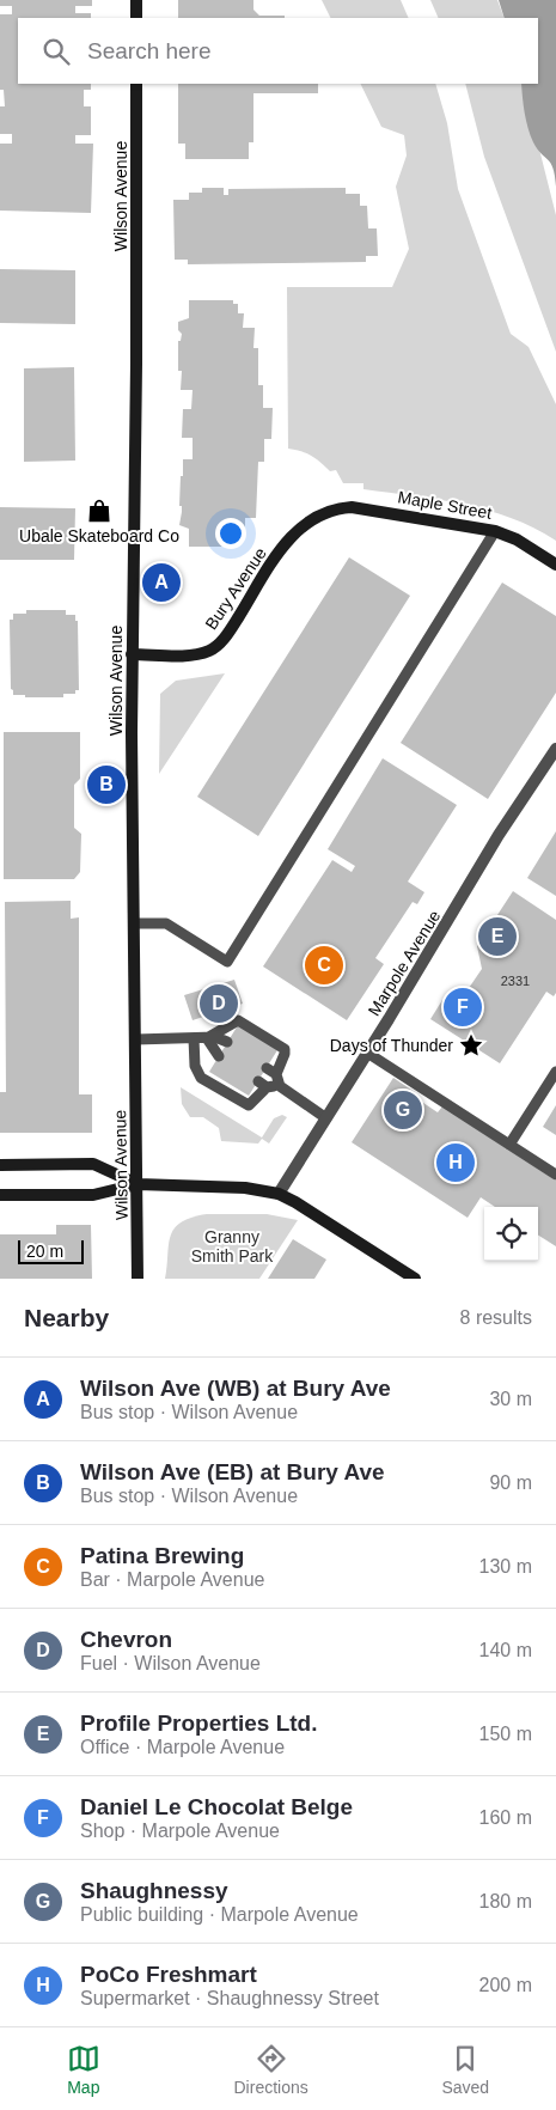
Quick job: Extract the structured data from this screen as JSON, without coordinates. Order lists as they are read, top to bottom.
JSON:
{
  "streets": {
    "street": [
      "Wilson Avenue",
      "Maple Street",
      "Bury Avenue",
      "Marpole Avenue"
    ]
  },
  "crossings": [
    ["Wilson Avenue", "Bury Avenue"],
    ["Maple Street", "Bury Avenue"]
  ],
  "parks": ["Granny Smith Park"],
  "places": {
    "shop": ["Ubale Skateboard Co"],
    "place": ["Days of Thunder"]
  },
  "house_numbers": ["2331"],
  "scale_bar": "20 m",
  "page": {
    "search": "Search here",
    "pins": [
      "A",
      "B",
      "E",
      "C",
      "D",
      "F",
      "G",
      "H"
    ],
    "scale": "20 m",
    "heading": ["Nearby", "8 results"],
    "list": [
      {
        "mark": "A",
        "name": "Wilson Ave (WB) at Bury Ave",
        "note": "Bus stop · Wilson Avenue",
        "value": "30 m"
      },
      {
        "mark": "B",
        "name": "Wilson Ave (EB) at Bury Ave",
        "note": "Bus stop · Wilson Avenue",
        "value": "90 m"
      },
      {
        "mark": "C",
        "name": "Patina Brewing",
        "note": "Bar · Marpole Avenue",
        "value": "130 m"
      },
      {
        "mark": "D",
        "name": "Chevron",
        "note": "Fuel · Wilson Avenue",
        "value": "140 m"
      },
      {
        "mark": "E",
        "name": "Profile Properties Ltd.",
        "note": "Office · Marpole Avenue",
        "value": "150 m"
      },
      {
        "mark": "F",
        "name": "Daniel Le Chocolat Belge",
        "note": "Shop · Marpole Avenue",
        "value": "160 m"
      },
      {
        "mark": "G",
        "name": "Shaughnessy",
        "note": "Public building · Marpole Avenue",
        "value": "180 m"
      },
      {
        "mark": "H",
        "name": "PoCo Freshmart",
        "note": "Supermarket · Shaughnessy Street",
        "value": "200 m"
      }
    ],
    "nav": ["Map", "Directions", "Saved"]
  }
}
